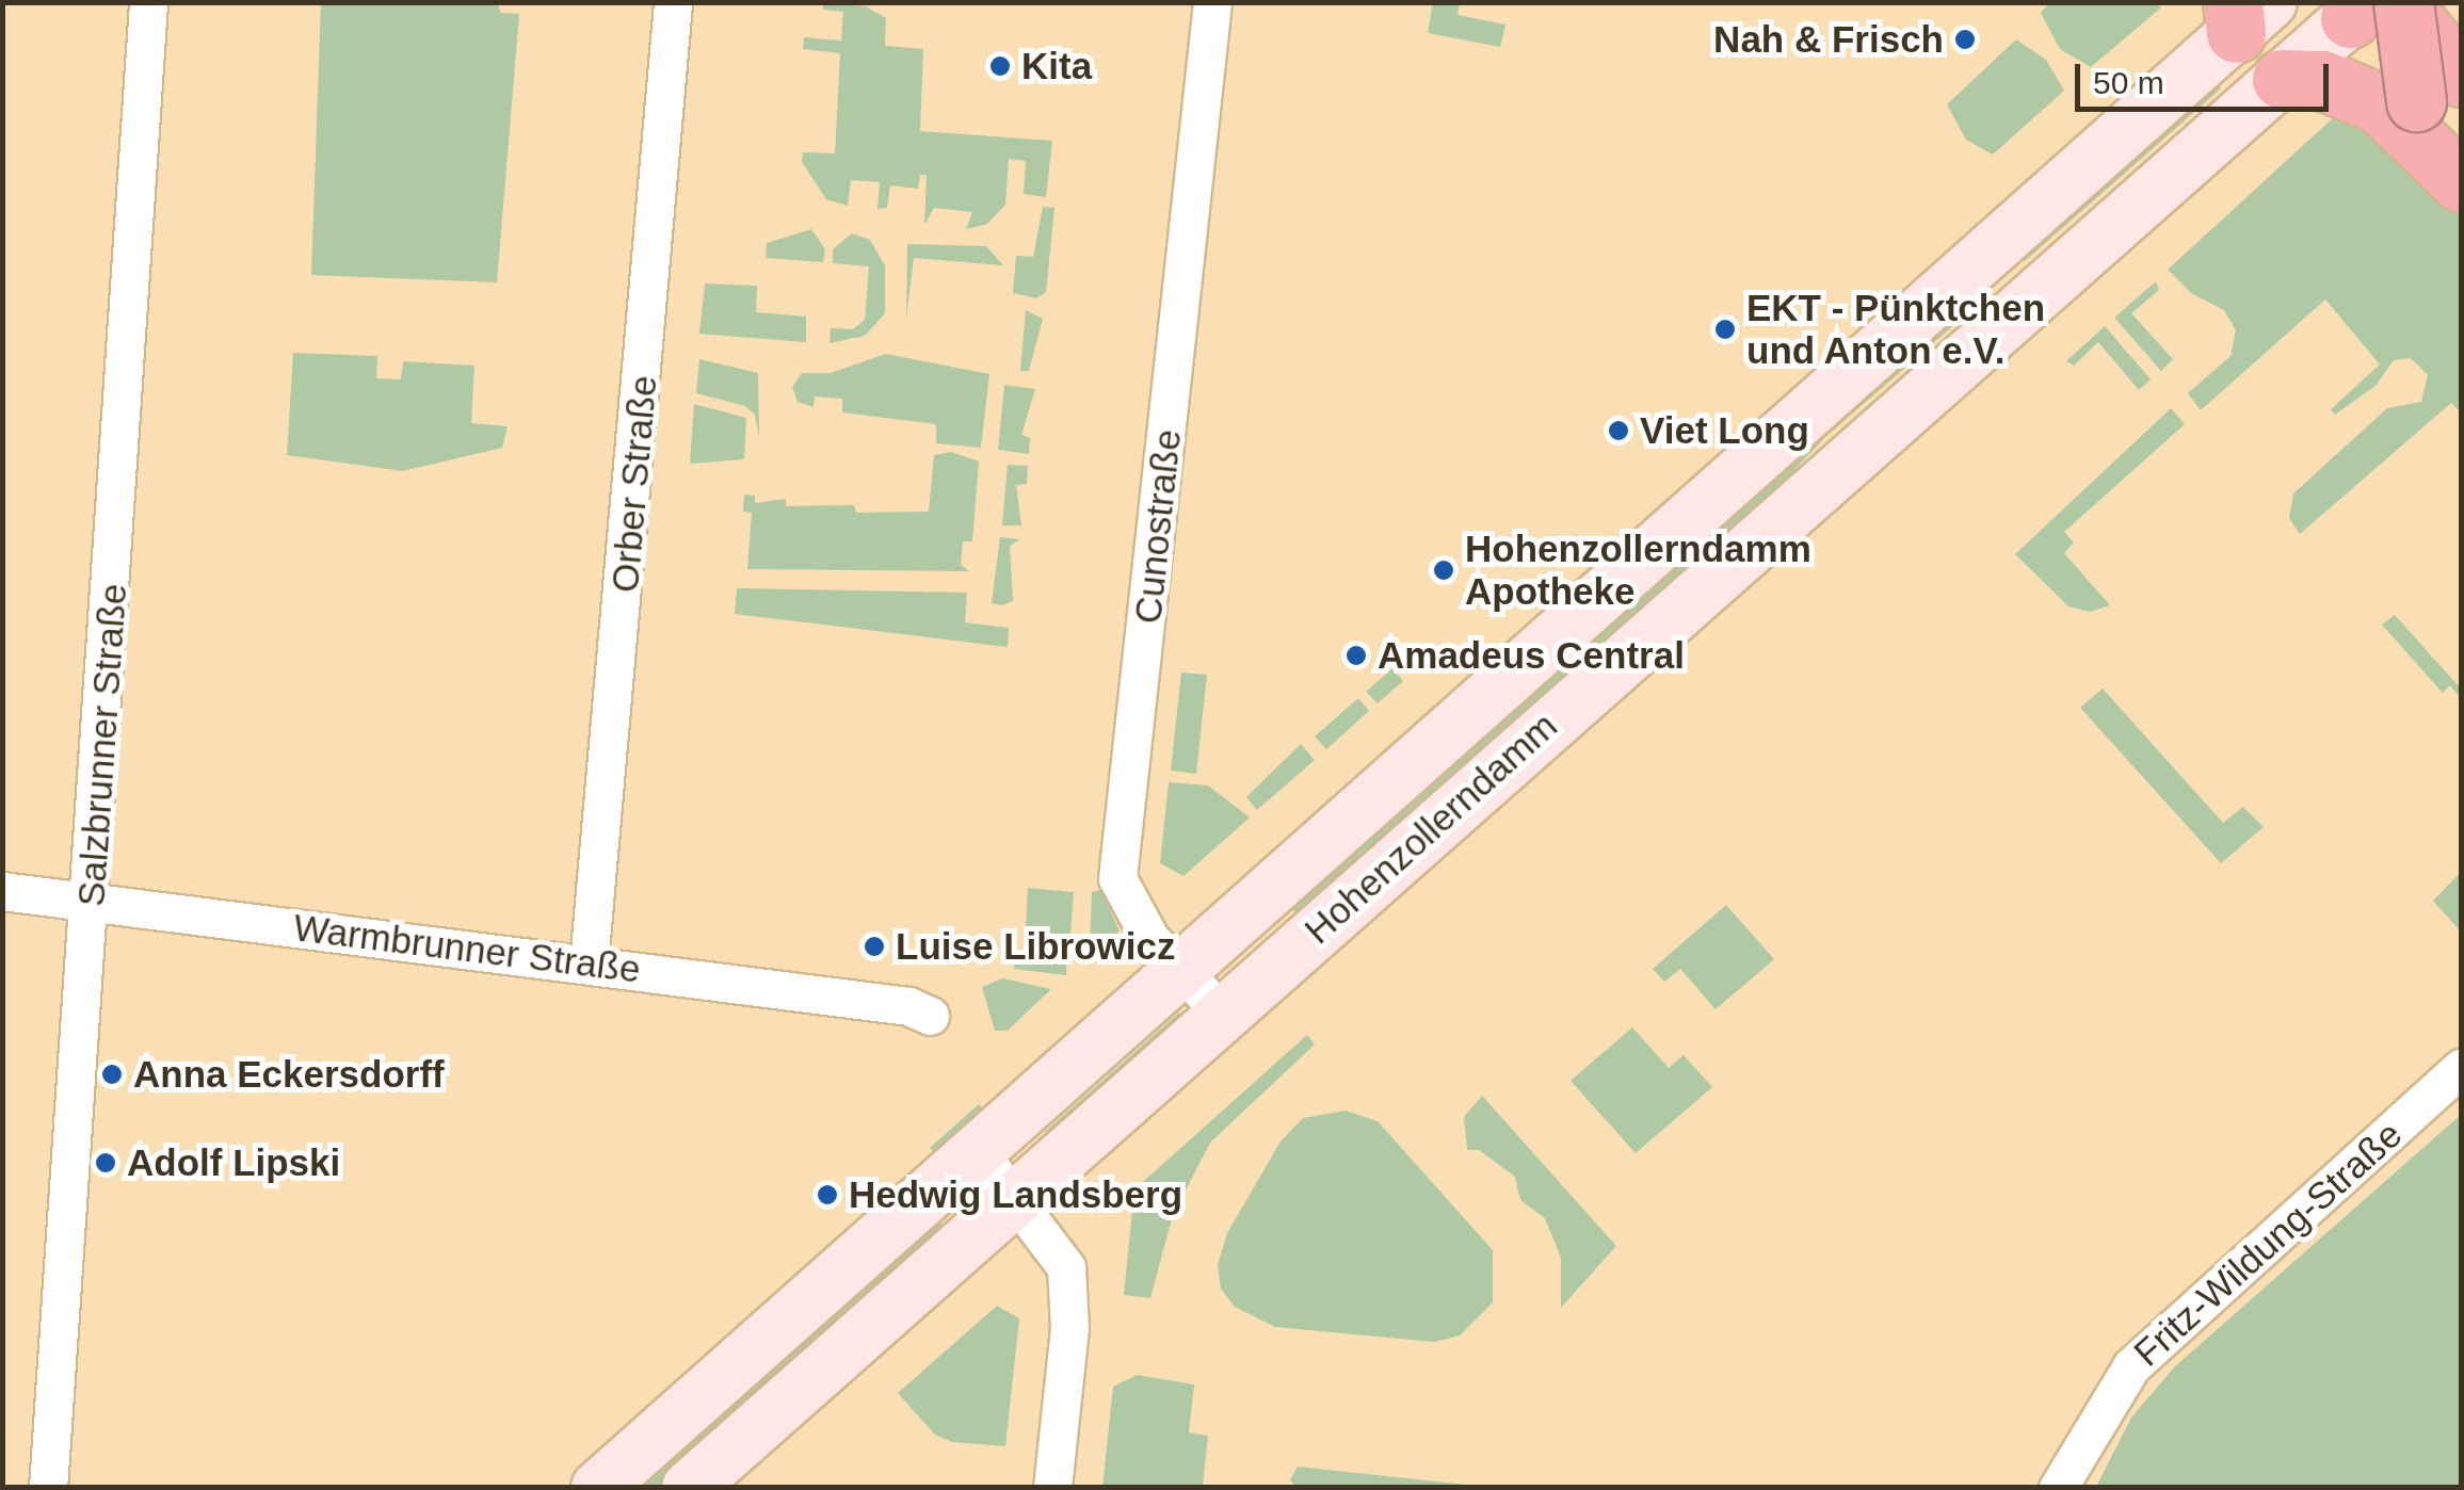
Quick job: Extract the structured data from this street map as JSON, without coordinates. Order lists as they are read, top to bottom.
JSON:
{
  "streets": {
    "main road": ["Hohenzollerndamm"],
    "street": [
      "Orber Straße",
      "Cunostraße",
      "Salzbrunner Straße",
      "Warmbrunner Straße",
      "Fritz-Wildung-Straße"
    ]
  },
  "crossings": [
    ["Orber Straße", "Warmbrunner Straße"],
    ["Cunostraße", "Hohenzollerndamm"],
    ["Salzbrunner Straße", "Warmbrunner Straße"]
  ],
  "places": [
    "Nah & Frisch",
    "Kita",
    "EKT - Pünktchen und Anton e.V.",
    "Viet Long",
    "Hohenzollerndamm Apotheke",
    "Amadeus Central",
    "Luise Librowicz",
    "Anna Eckersdorff",
    "Adolf Lipski",
    "Hedwig Landsberg"
  ],
  "scale_bar": "50 m"
}
